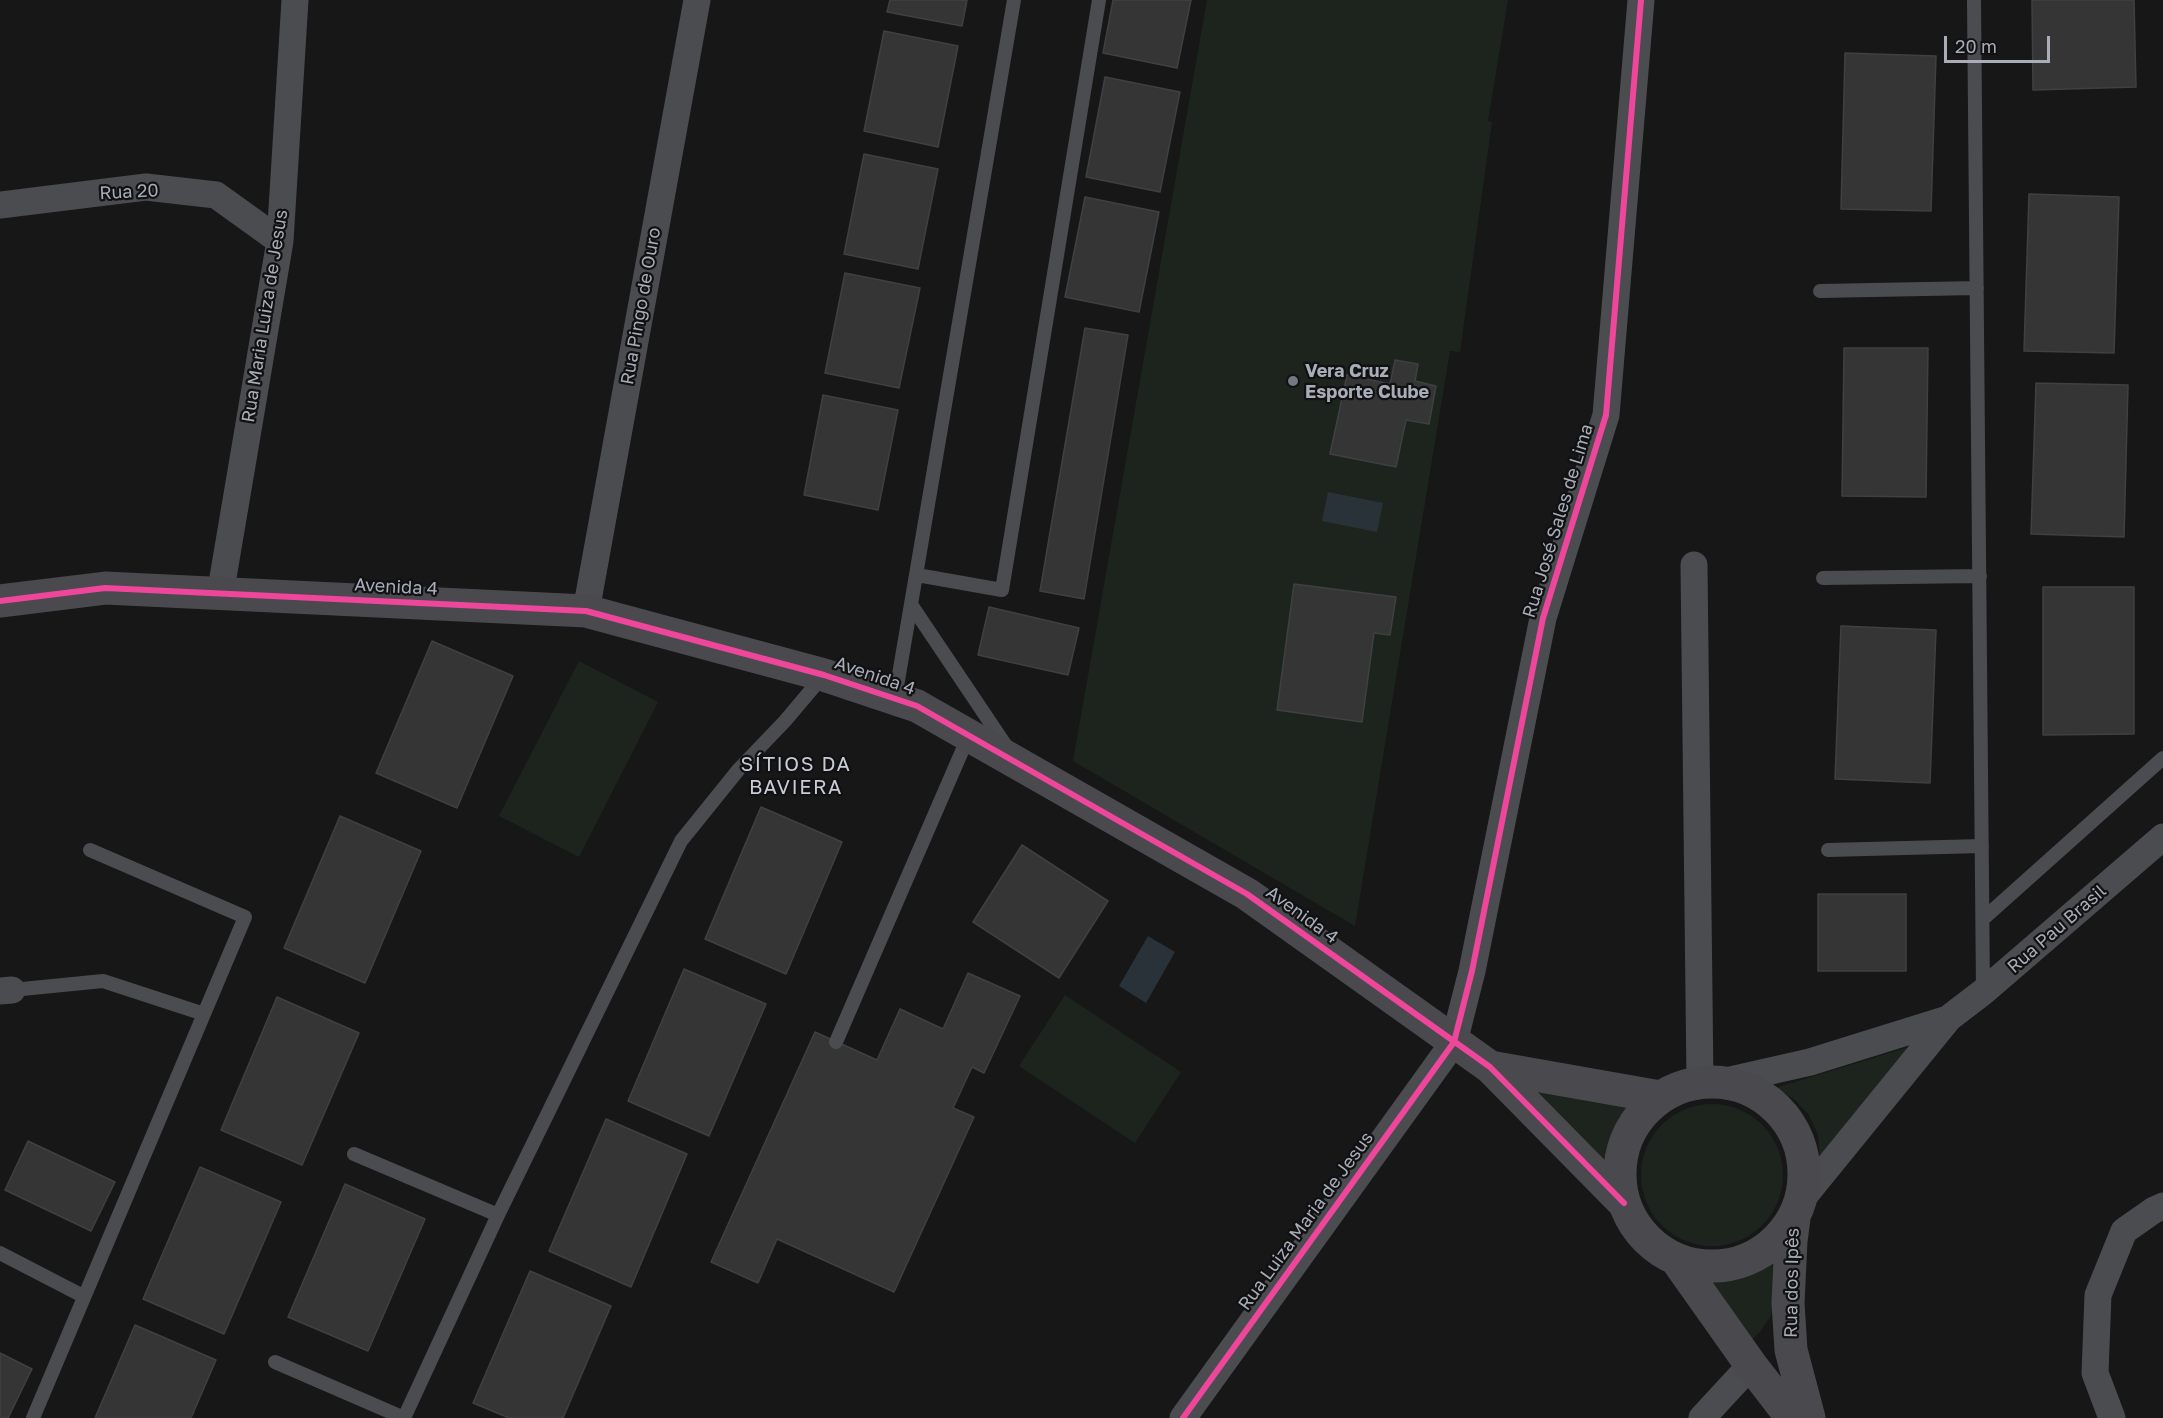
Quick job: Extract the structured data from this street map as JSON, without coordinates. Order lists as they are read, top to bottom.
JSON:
{
  "streets": {
    "street": [
      "Rua 20",
      "Rua Pingo de Ouro",
      "Rua Maria Luiza de Jesus",
      "Rua José Sales de Lima",
      "Avenida 4",
      "Rua Pau Brasil",
      "Rua Luiza Maria de Jesus",
      "Rua dos Ipês"
    ]
  },
  "crossings": [
    ["Rua 20", "Rua Maria Luiza de Jesus"],
    ["Rua Pingo de Ouro", "Avenida 4"],
    ["Rua Maria Luiza de Jesus", "Avenida 4"],
    ["Rua José Sales de Lima", "Avenida 4"],
    ["Rua José Sales de Lima", "Rua Luiza Maria de Jesus"],
    ["Avenida 4", "Rua Pau Brasil"],
    ["Avenida 4", "Rua Luiza Maria de Jesus"],
    ["Avenida 4", "Rua dos Ipês"],
    ["Rua Pau Brasil", "Rua dos Ipês"]
  ],
  "districts": ["SÍTIOS DA BAVIERA"],
  "places": ["Vera Cruz Esporte Clube"],
  "scale_bar": "20 m"
}
